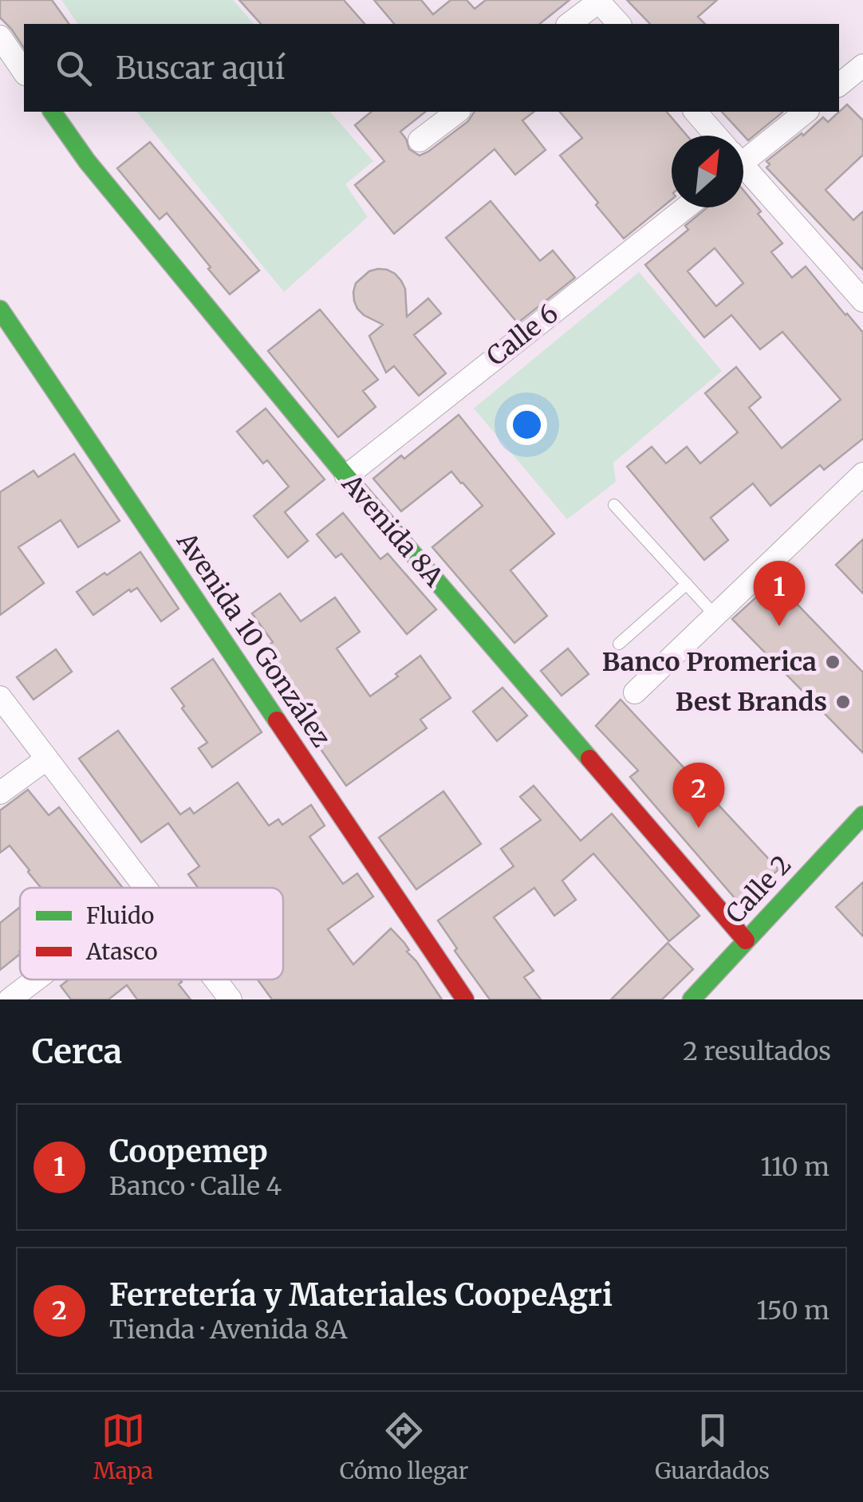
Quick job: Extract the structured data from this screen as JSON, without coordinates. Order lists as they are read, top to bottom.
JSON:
{
  "streets": {
    "street": [
      "Calle 6",
      "Avenida 8A",
      "Avenida 10 González",
      "Calle 2"
    ]
  },
  "crossings": [
    ["Calle 6", "Avenida 8A"],
    ["Avenida 8A", "Calle 2"]
  ],
  "places": ["Banco Promerica", "Best Brands"],
  "legend": ["Fluido", "Atasco"],
  "north": "top right",
  "page": {
    "search": "Buscar aquí",
    "pins": ["1", "2"],
    "heading": ["Cerca", "2 resultados"],
    "list": [
      {
        "mark": "1",
        "name": "Coopemep",
        "note": "Banco · Calle 4",
        "value": "110 m"
      },
      {
        "mark": "2",
        "name": "Ferretería y Materiales CoopeAgri",
        "note": "Tienda · Avenida 8A",
        "value": "150 m"
      }
    ],
    "nav": ["Mapa", "Cómo llegar", "Guardados"]
  }
}
